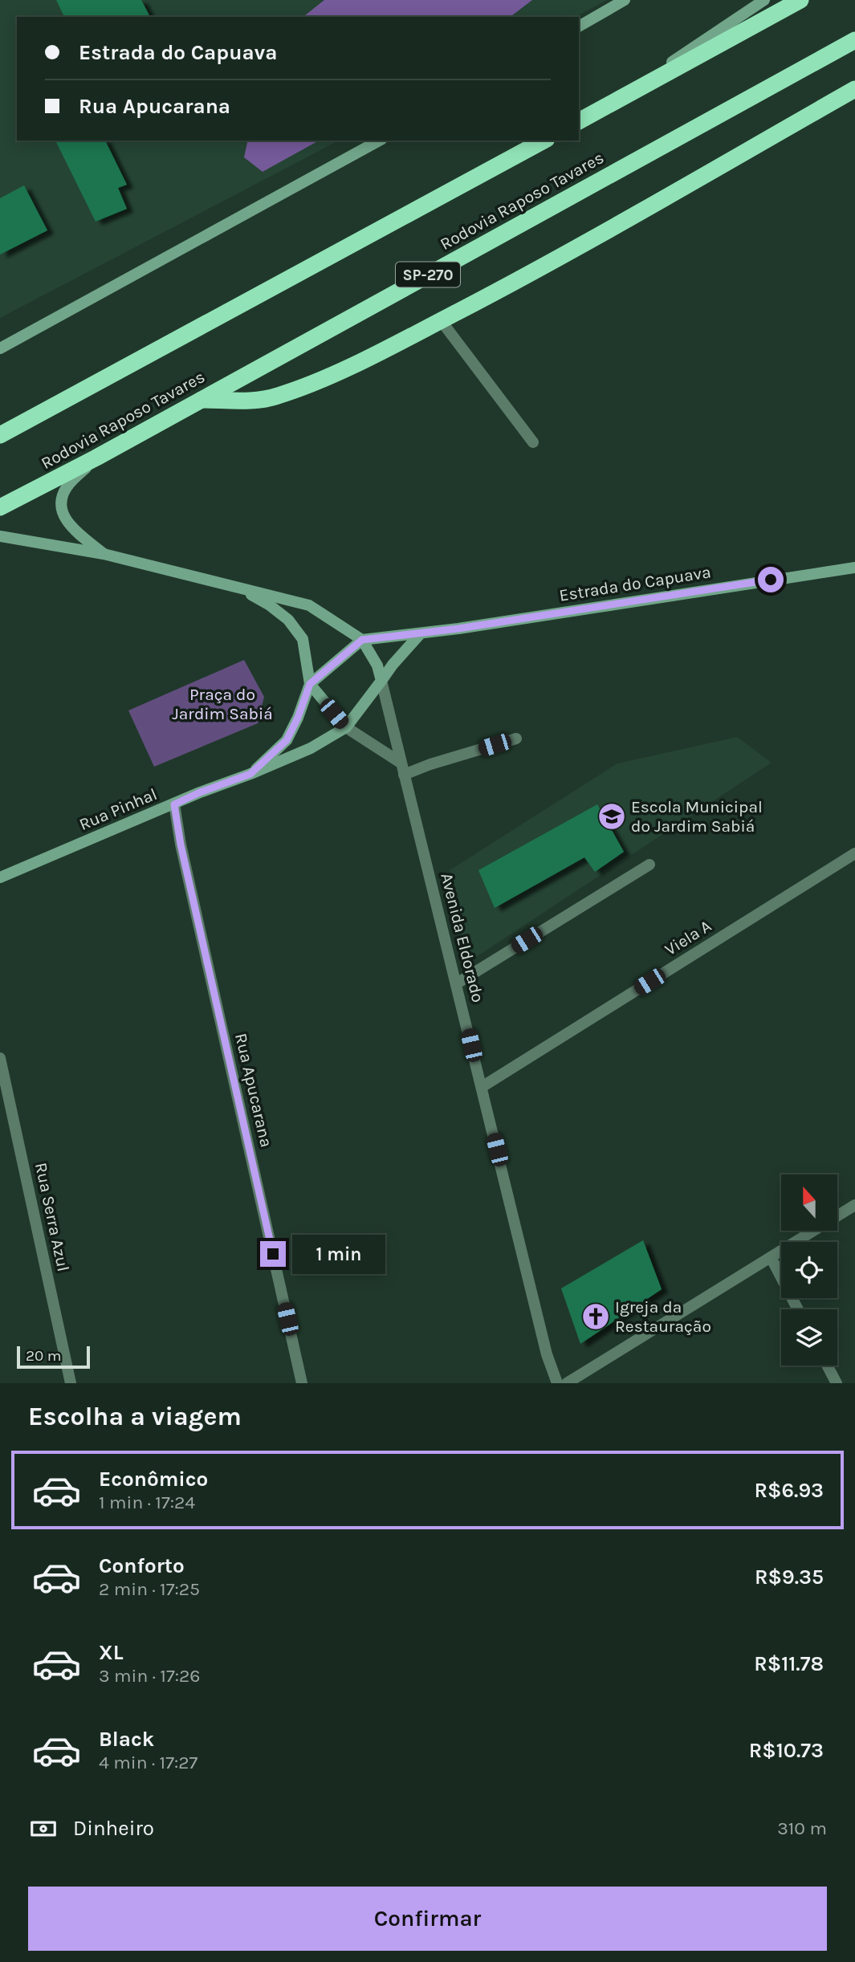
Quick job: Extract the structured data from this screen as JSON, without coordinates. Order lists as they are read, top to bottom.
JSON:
{
  "streets": {
    "highway": ["Rodovia Raposo Tavares", "SP-270"],
    "main road": ["Estrada do Capuava", "Rua Pinhal"],
    "street": [
      "Avenida Eldorado",
      "Viela A",
      "Rua Apucarana",
      "Rua Serra Azul"
    ]
  },
  "crossings": [
    ["Rua Pinhal", "Rua Apucarana"],
    ["Avenida Eldorado", "Viela A"]
  ],
  "parks": ["Praça do Jardim Sabiá"],
  "places": {
    "school or university": ["Escola Municipal do Jardim Sabiá"],
    "church": ["Igreja da Restauração"]
  },
  "scale_bar": "20 m",
  "north": "top",
  "page": {
    "banner": ["Estrada do Capuava", "Rua Apucarana"],
    "bubble": "1 min",
    "scale": "20 m",
    "heading": "Escolha a viagem",
    "list": [
      {
        "name": "Econômico",
        "note": "1 min · 17:24",
        "value": "R$6.93"
      },
      {
        "name": "Conforto",
        "note": "2 min · 17:25",
        "value": "R$9.35"
      },
      {
        "name": "XL",
        "note": "3 min · 17:26",
        "value": "R$11.78"
      },
      {
        "name": "Black",
        "note": "4 min · 17:27",
        "value": "R$10.73"
      }
    ],
    "pay": ["Dinheiro", "310 m"],
    "buttons": "Confirmar"
  }
}
